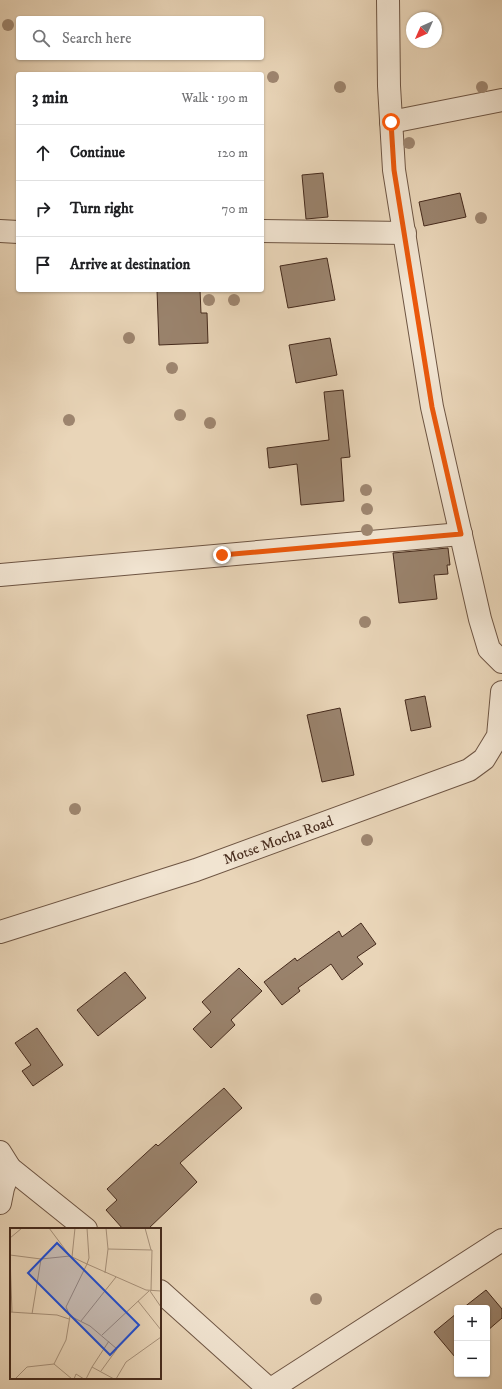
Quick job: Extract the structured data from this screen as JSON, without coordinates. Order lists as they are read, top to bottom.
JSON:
{
  "streets": {
    "street": ["Motse Mocha Road"]
  },
  "north": "bottom left",
  "page": {
    "search": "Search here",
    "heading": ["3 min", "Walk · 190 m"],
    "list": [
      ["Continue", "120 m"],
      ["Turn right", "70 m"],
      "Arrive at destination"
    ],
    "map_buttons": ["+", "−"]
  }
}
